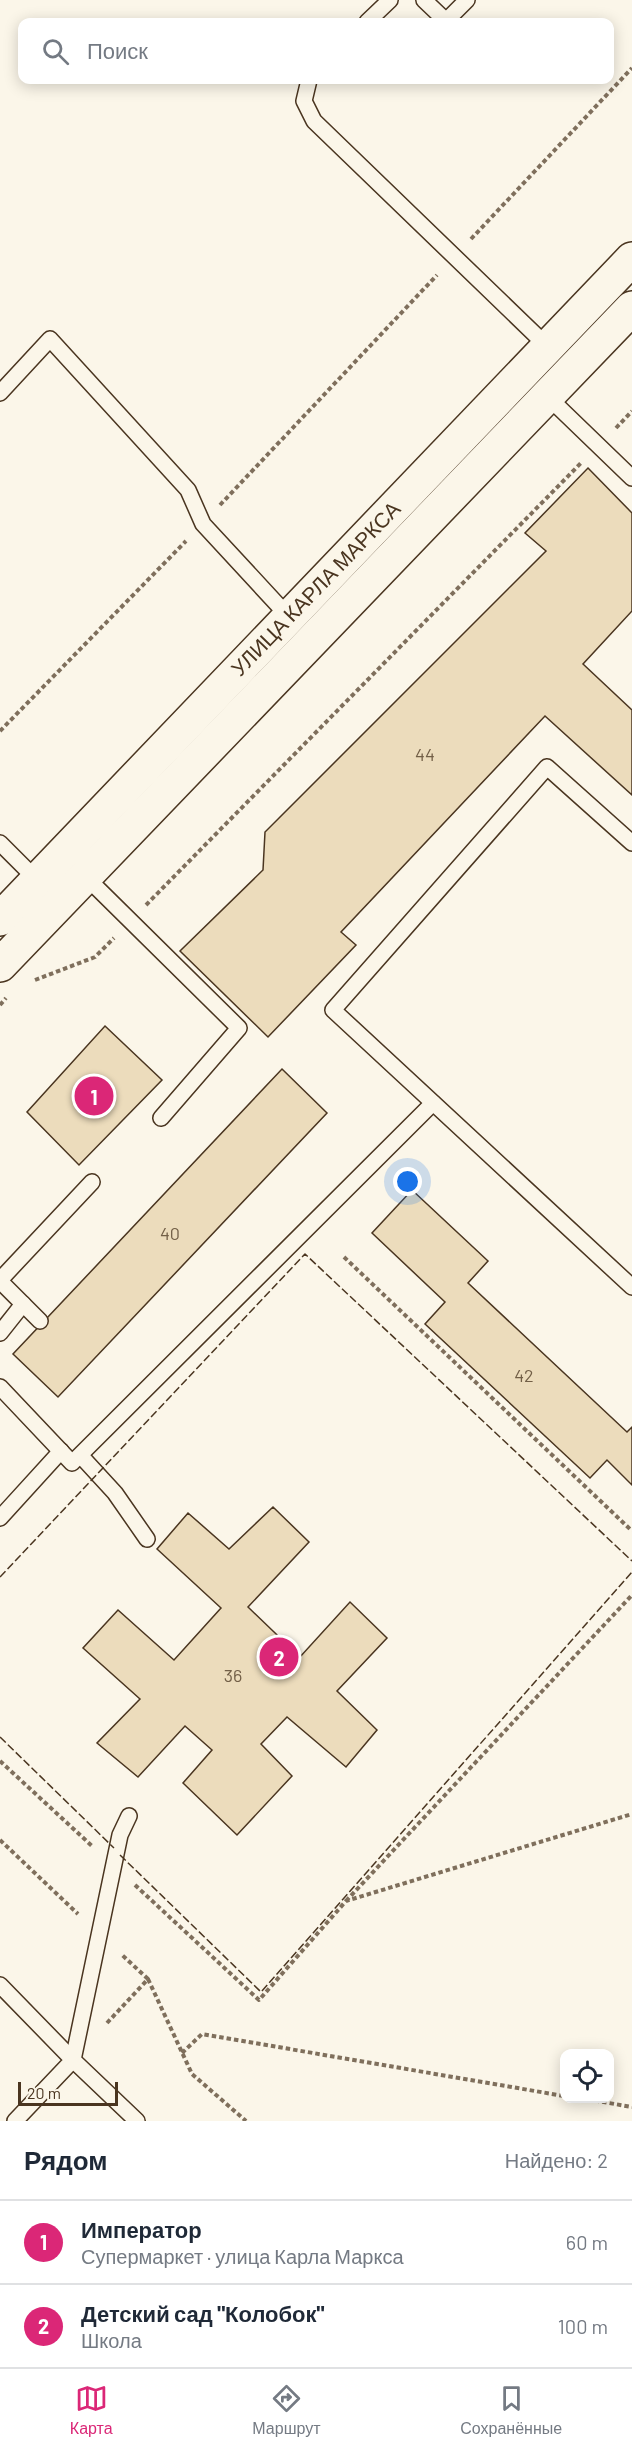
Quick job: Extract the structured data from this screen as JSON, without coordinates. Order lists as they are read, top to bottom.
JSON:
{
  "streets": {
    "street": ["УЛИЦА КАРЛА МАРКСА"]
  },
  "house_numbers": [
    "44",
    "40",
    "42",
    "36"
  ],
  "scale_bar": "20 m",
  "page": {
    "search": "Поиск",
    "pins": ["1", "2"],
    "scale": "20 m",
    "heading": ["Рядом", "Найдено: 2"],
    "list": [
      {
        "mark": "1",
        "name": "Император",
        "note": "Супермаркет · улица Карла Маркса",
        "value": "60 m"
      },
      {
        "mark": "2",
        "name": "Детский сад \"Колобок\"",
        "note": "Школа",
        "value": "100 m"
      }
    ],
    "nav": ["Карта", "Маршрут", "Сохранённые"]
  }
}
